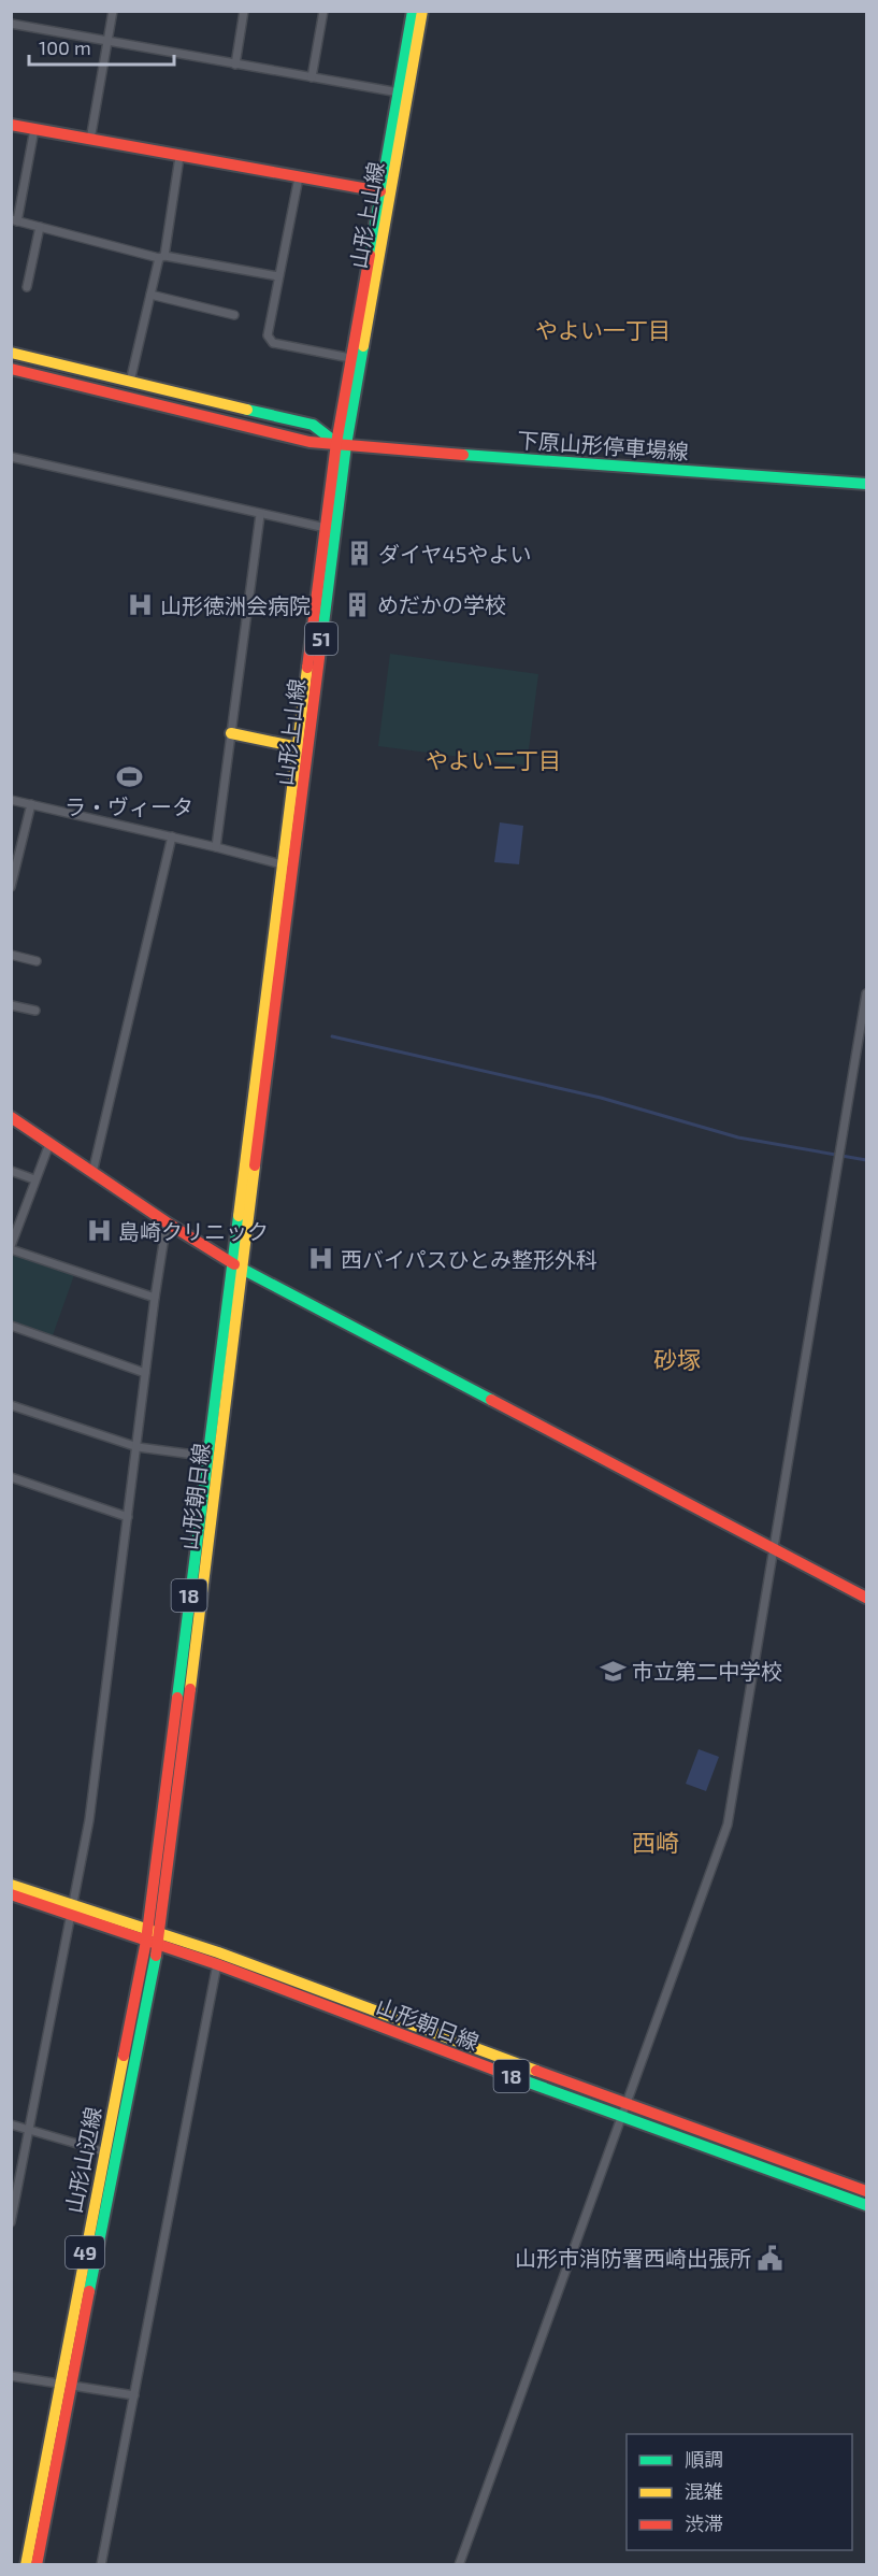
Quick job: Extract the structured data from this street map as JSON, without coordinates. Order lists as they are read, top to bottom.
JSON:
{
  "streets": {
    "main road": [
      "山形上山線",
      "下原山形停車場線",
      "51",
      "山形朝日線",
      "18",
      "山形山辺線",
      "49"
    ]
  },
  "crossings": [
    ["山形上山線", "下原山形停車場線"],
    ["山形上山線", "山形朝日線"],
    ["山形朝日線", "山形山辺線"]
  ],
  "districts": [
    "やよい一丁目",
    "やよい二丁目",
    "砂塚",
    "西崎"
  ],
  "places": {
    "building": ["ダイヤ45やよい", "めだかの学校"],
    "hospital": ["山形徳洲会病院", "島崎クリニック", "西バイパスひとみ整形外科"],
    "sports": ["ラ・ヴィータ"],
    "school or university": ["市立第二中学校"],
    "public building": ["山形市消防署西崎出張所"]
  },
  "legend": ["順調", "混雑", "渋滞"],
  "scale_bar": "100 m"
}
